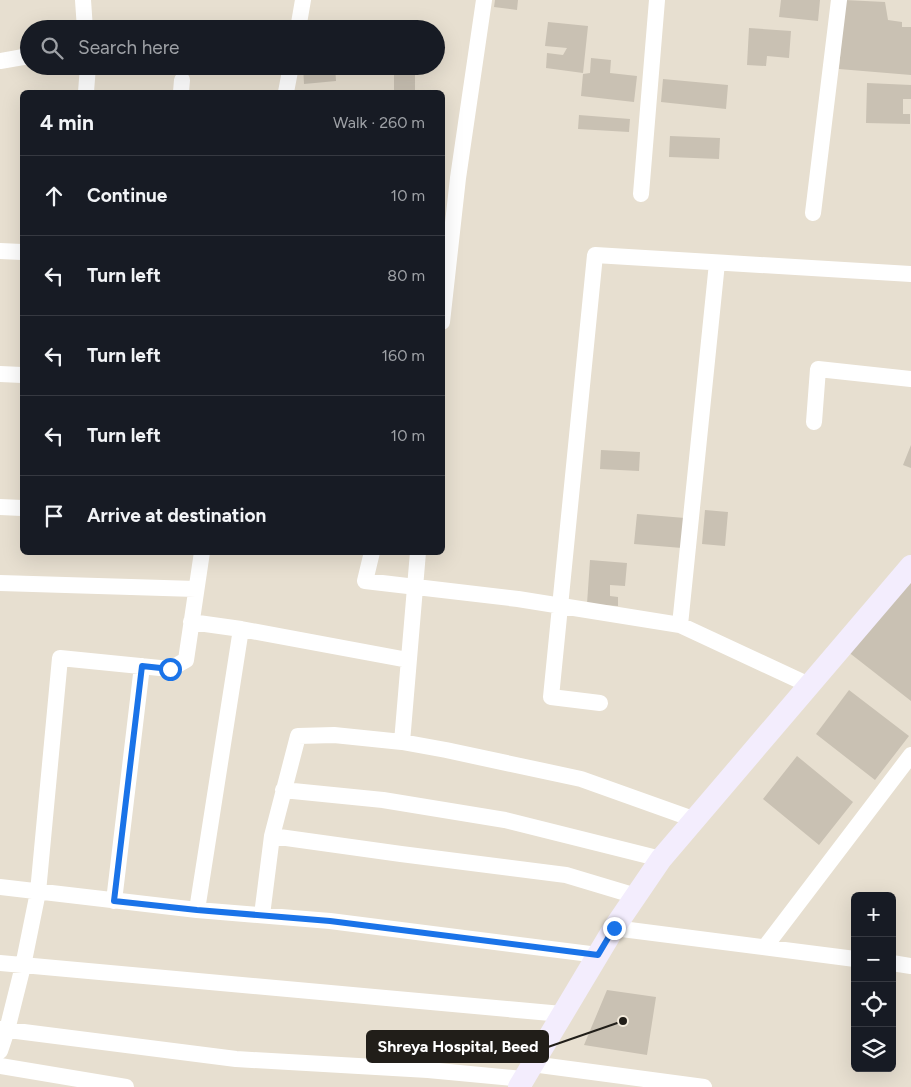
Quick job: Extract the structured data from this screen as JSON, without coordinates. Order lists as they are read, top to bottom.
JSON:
{
  "places": ["Shreya Hospital, Beed"],
  "page": {
    "search": "Search here",
    "heading": ["4 min", "Walk · 260 m"],
    "list": [
      ["Continue", "10 m"],
      ["Turn left", "80 m"],
      ["Turn left", "160 m"],
      ["Turn left", "10 m"],
      "Arrive at destination"
    ],
    "map_buttons": ["+", "−"]
  }
}
